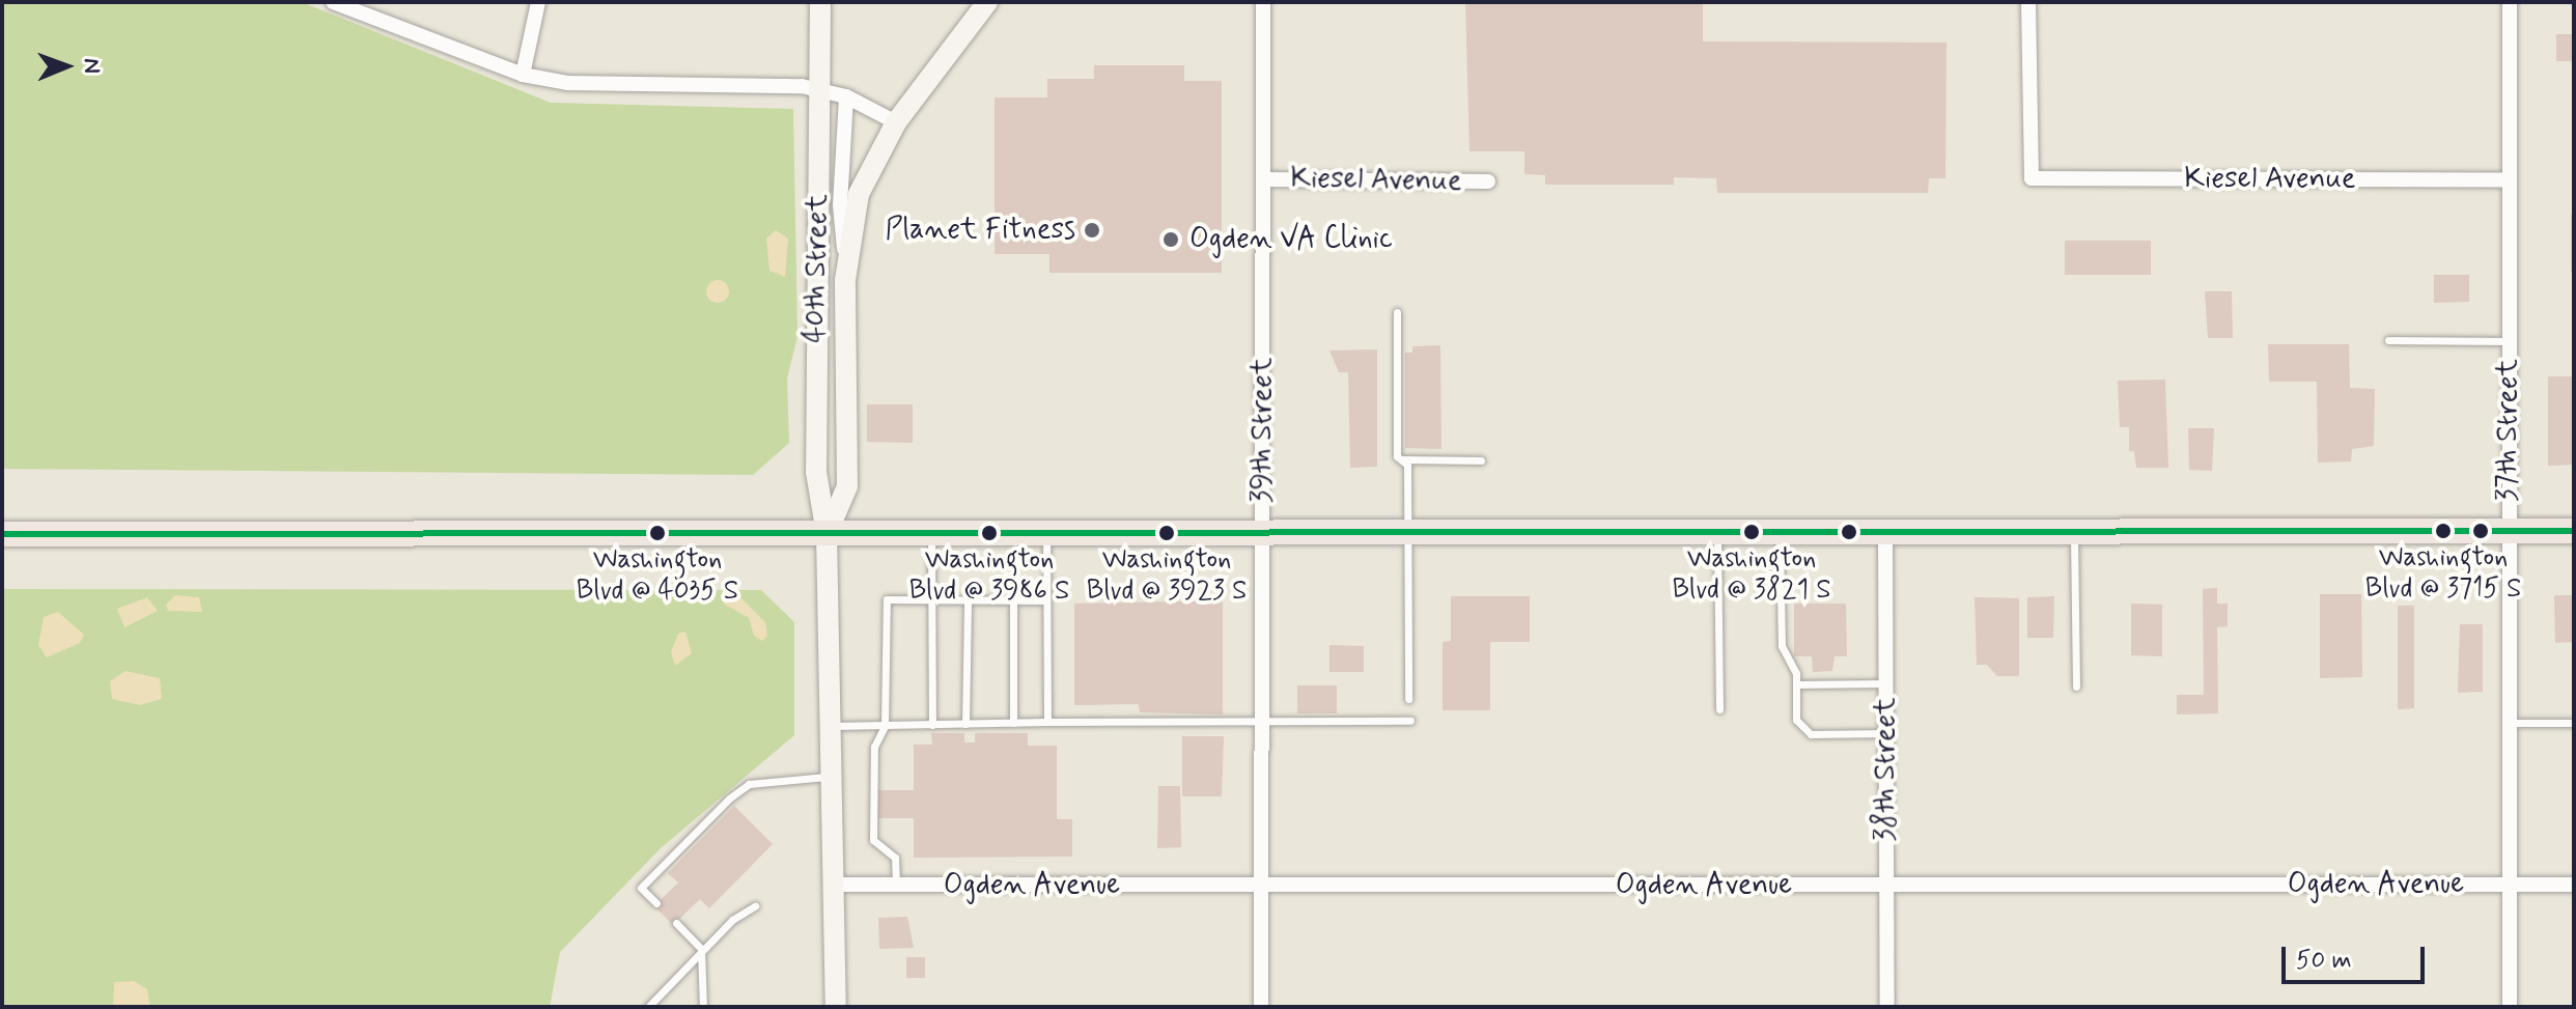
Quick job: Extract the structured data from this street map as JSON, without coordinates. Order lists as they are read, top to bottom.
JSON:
{
  "streets": {
    "main road": ["40th Street"],
    "street": [
      "Kiesel Avenue",
      "39th Street",
      "37th Street",
      "38th Street",
      "Ogden Avenue"
    ]
  },
  "crossings": [
    ["Kiesel Avenue", "39th Street"],
    ["Kiesel Avenue", "37th Street"],
    ["40th Street", "Ogden Avenue"],
    ["39th Street", "Ogden Avenue"],
    ["37th Street", "Ogden Avenue"],
    ["38th Street", "Ogden Avenue"]
  ],
  "places": [
    "Planet Fitness",
    "Ogden VA Clinic",
    "Washington Blvd @ 3715 S",
    "Washington Blvd @ 3821 S",
    "Washington Blvd @ 4035 S",
    "Washington Blvd @ 3986 S",
    "Washington Blvd @ 3923 S"
  ],
  "scale_bar": "50 m",
  "north": "right"
}
